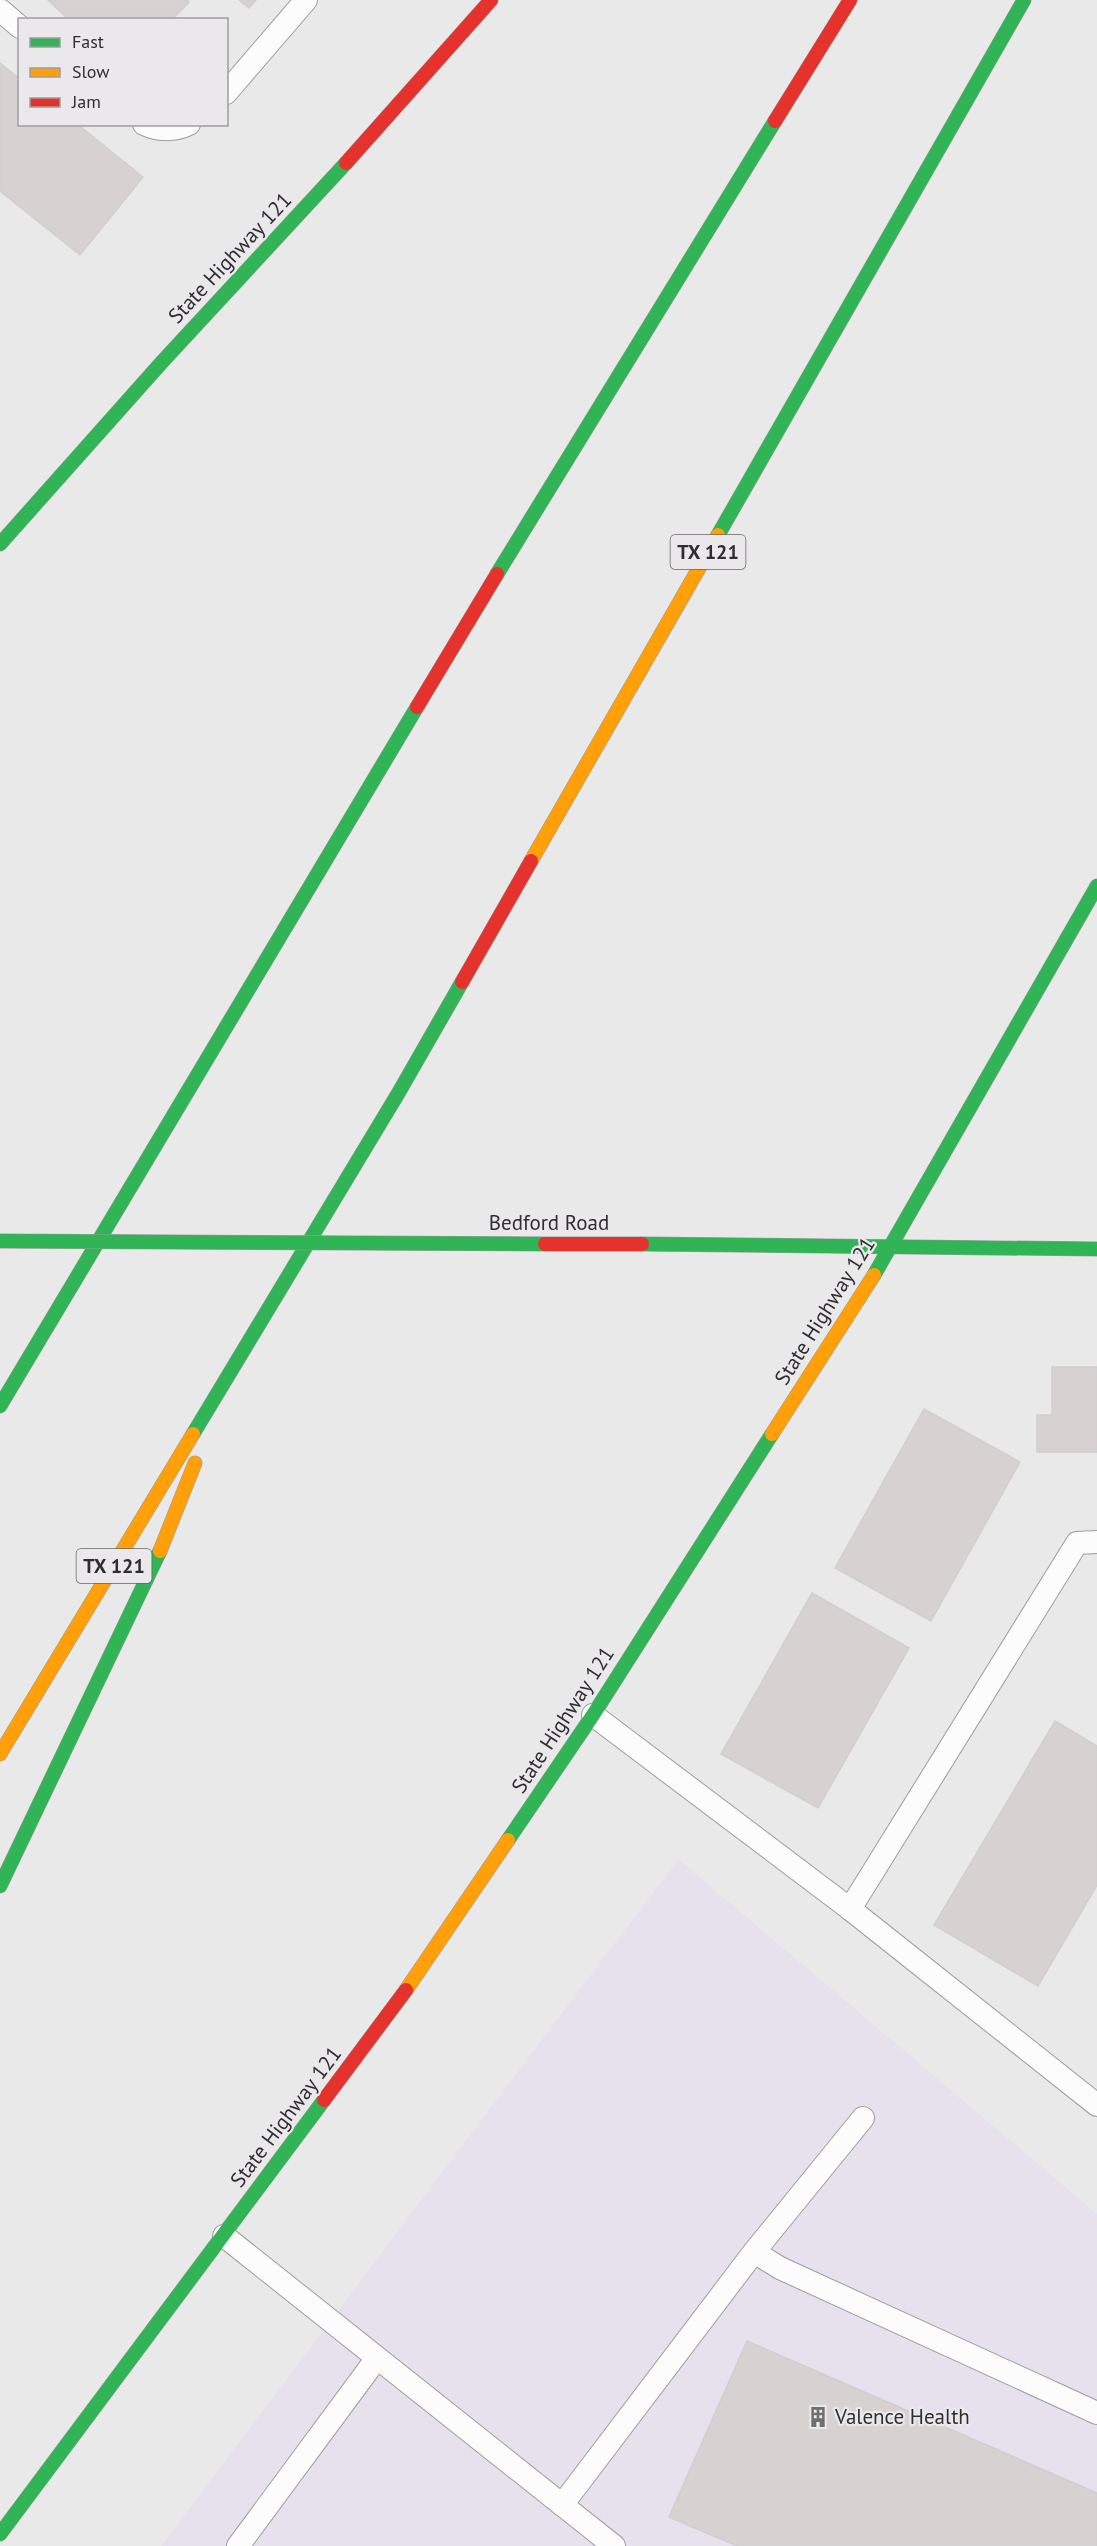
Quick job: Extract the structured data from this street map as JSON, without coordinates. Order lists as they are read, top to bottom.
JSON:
{
  "streets": {
    "main road": ["State Highway 121", "TX 121", "Bedford Road"]
  },
  "crossings": [
    ["State Highway 121", "Bedford Road"]
  ],
  "places": {
    "building": ["Valence Health"]
  },
  "legend": ["Fast", "Slow", "Jam"]
}
